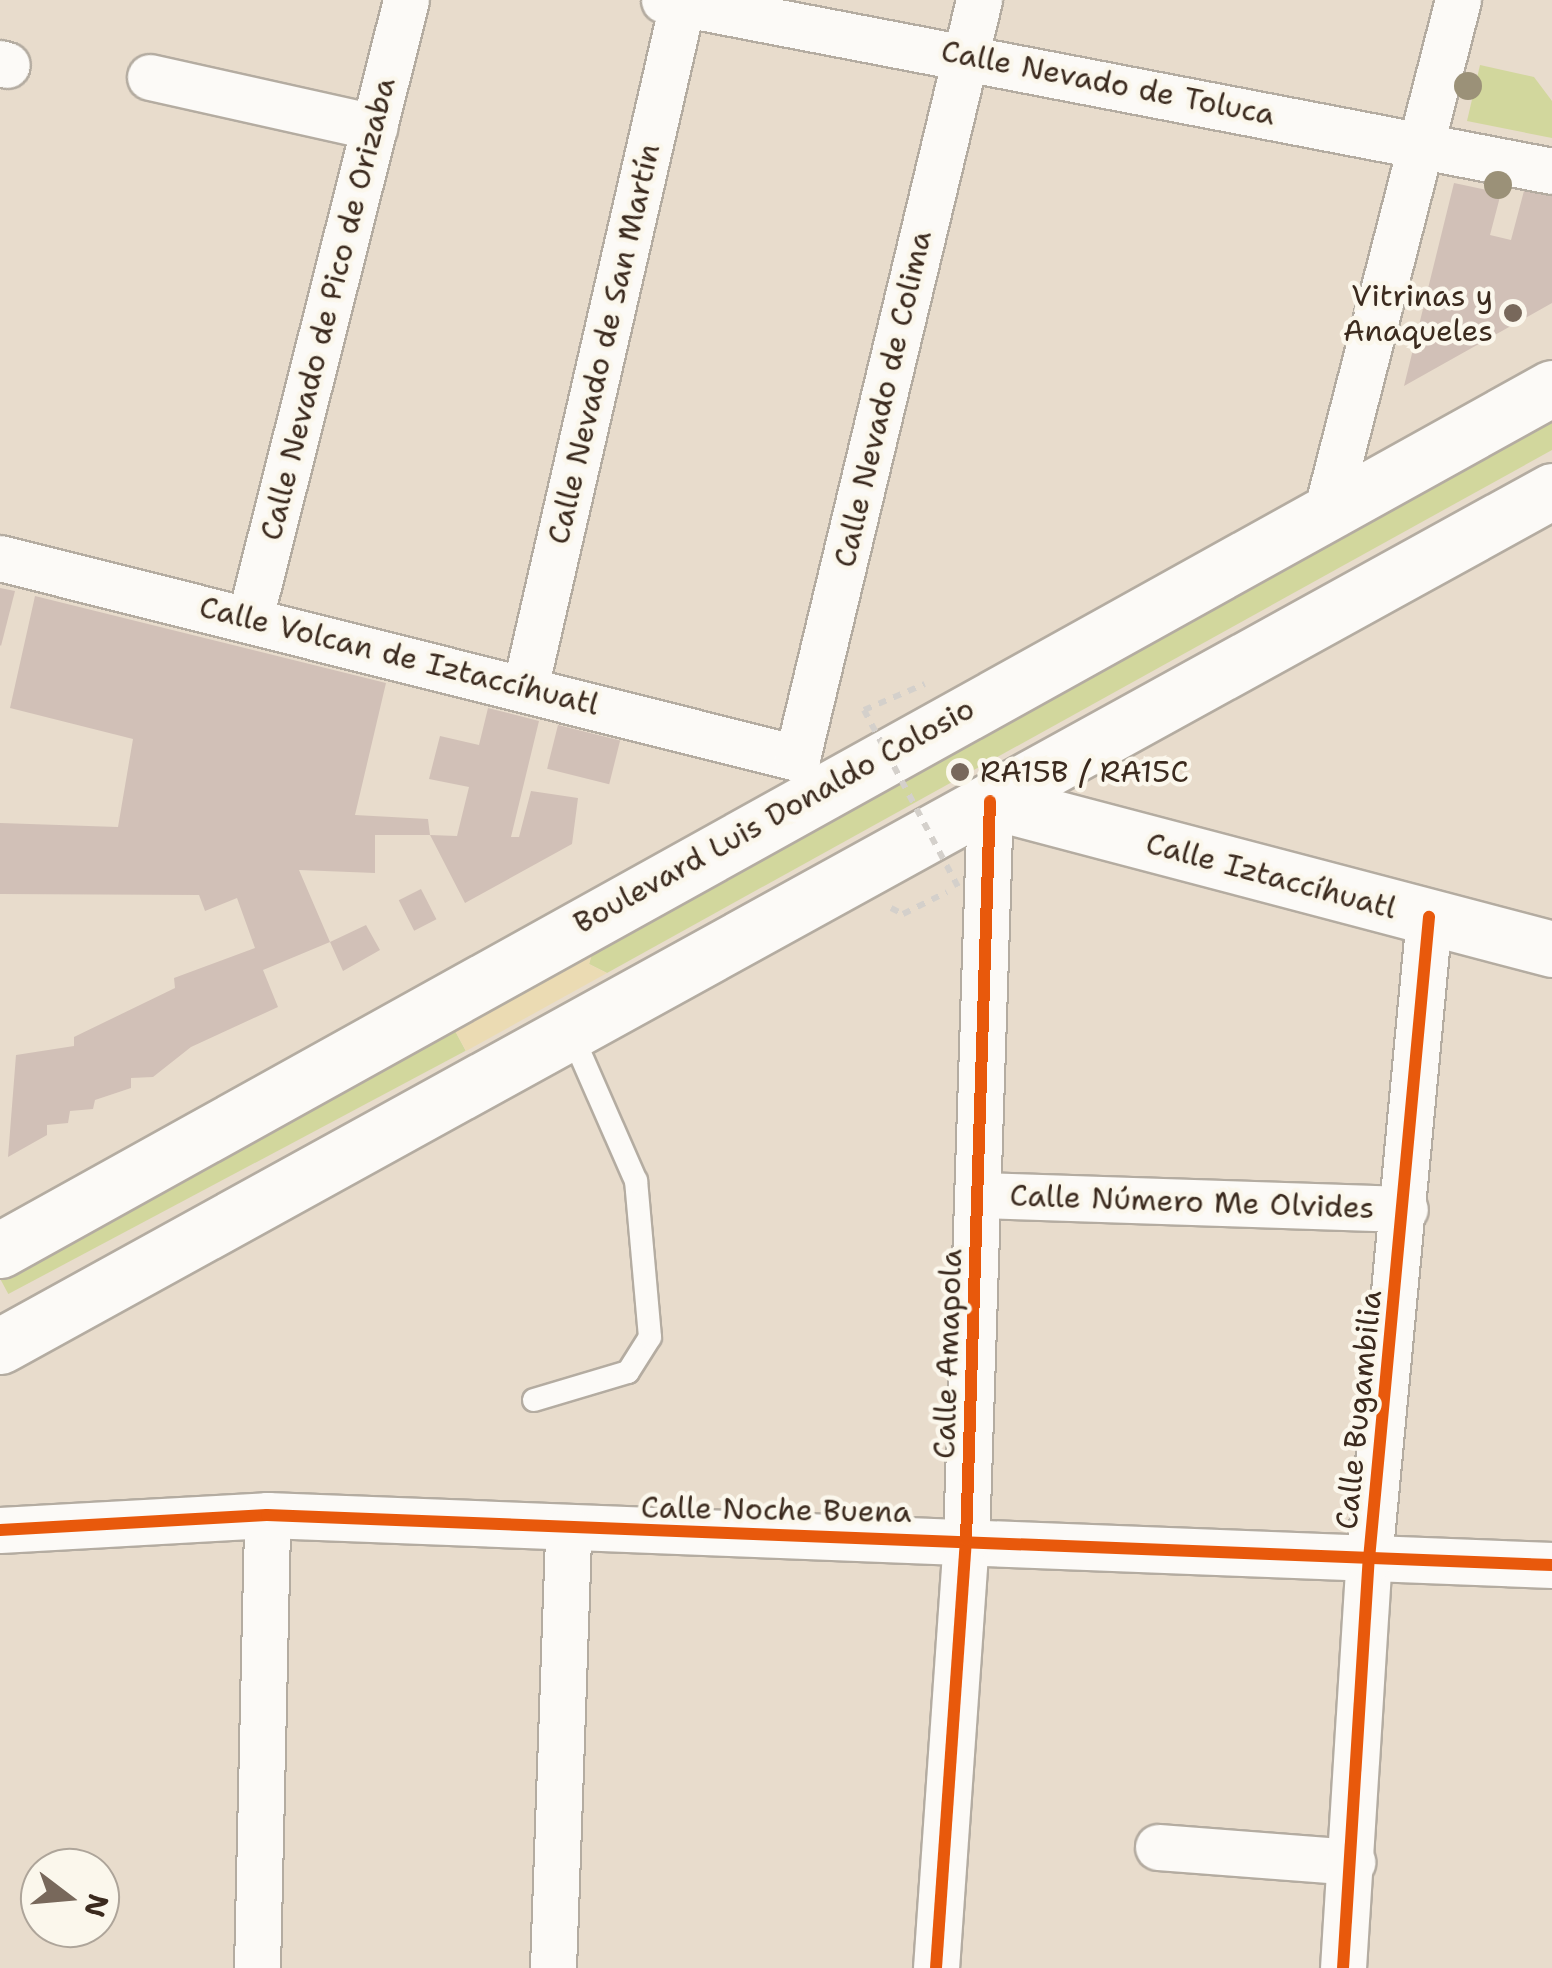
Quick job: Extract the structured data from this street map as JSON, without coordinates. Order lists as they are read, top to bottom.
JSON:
{
  "streets": {
    "main road": ["Boulevard Luis Donaldo Colosio", "Calle Iztaccíhuatl"],
    "street": [
      "Calle Nevado de Toluca",
      "Calle Nevado de Pico de Orizaba",
      "Calle Nevado de San Martín",
      "Calle Nevado de Colima",
      "Calle Volcan de Iztaccíhuatl",
      "Calle Número Me Olvides",
      "Calle Amapola",
      "Calle Bugambilia",
      "Calle Noche Buena"
    ]
  },
  "crossings": [
    ["Calle Nevado de Toluca", "Calle Nevado de San Martín"],
    ["Calle Nevado de Toluca", "Calle Nevado de Colima"],
    ["Calle Nevado de Pico de Orizaba", "Calle Volcan de Iztaccíhuatl"],
    ["Calle Nevado de San Martín", "Calle Volcan de Iztaccíhuatl"],
    ["Calle Nevado de Colima", "Calle Volcan de Iztaccíhuatl"],
    ["Calle Nevado de Colima", "Boulevard Luis Donaldo Colosio"],
    ["Calle Volcan de Iztaccíhuatl", "Boulevard Luis Donaldo Colosio"],
    ["Calle Iztaccíhuatl", "Calle Amapola"],
    ["Calle Iztaccíhuatl", "Calle Bugambilia"],
    ["Calle Número Me Olvides", "Calle Amapola"],
    ["Calle Número Me Olvides", "Calle Bugambilia"],
    ["Calle Amapola", "Calle Noche Buena"],
    ["Calle Bugambilia", "Calle Noche Buena"]
  ],
  "places": ["Vitrinas y Anaqueles", "RA15B / RA15C"],
  "north": "right"
}
